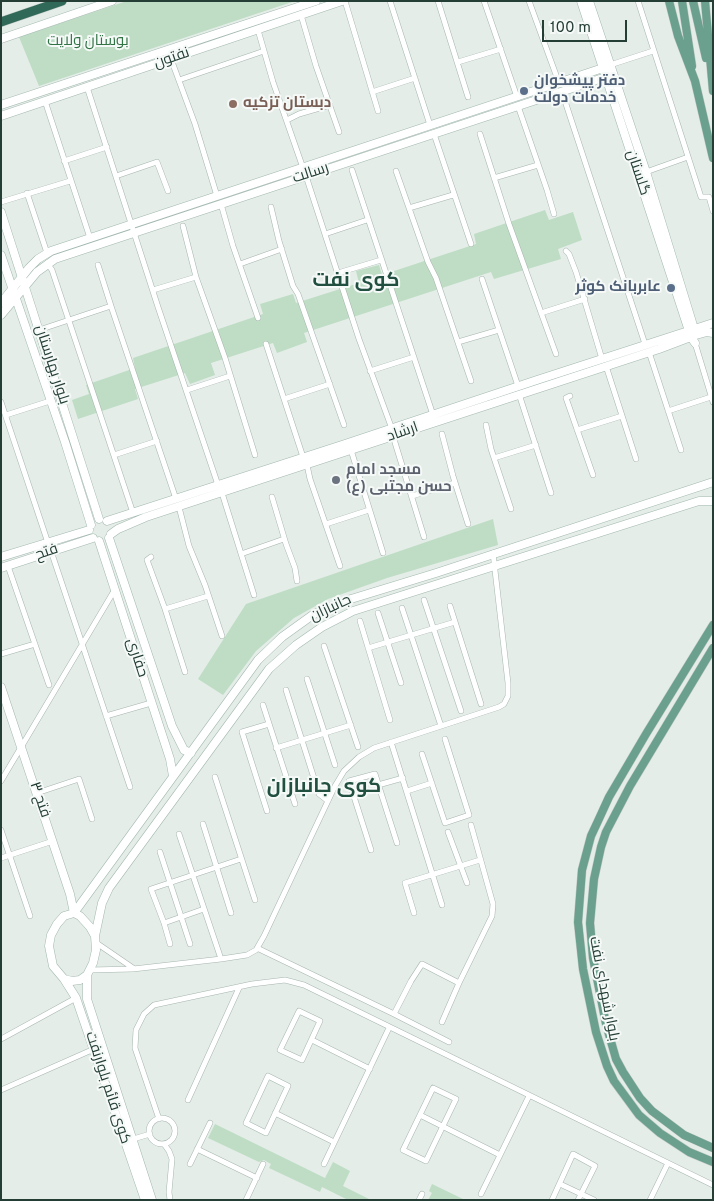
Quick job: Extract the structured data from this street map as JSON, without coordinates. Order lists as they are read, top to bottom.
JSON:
{
  "streets": {
    "main road": ["بلوار شهدای نفت"],
    "street": [
      "نفتون",
      "گلستان",
      "رسالت",
      "بلوار بهارستان",
      "ارشاد",
      "فتح",
      "جانبازان",
      "حفاری",
      "فتح ۳",
      "کوی قائم بلوارنفت"
    ]
  },
  "crossings": [
    ["گلستان", "رسالت"],
    ["گلستان", "ارشاد"],
    ["رسالت", "بلوار بهارستان"],
    ["بلوار بهارستان", "ارشاد"],
    ["بلوار بهارستان", "فتح"],
    ["بلوار بهارستان", "حفاری"],
    ["ارشاد", "فتح"],
    ["ارشاد", "حفاری"],
    ["فتح", "حفاری"],
    ["جانبازان", "حفاری"],
    ["جانبازان", "فتح ۳"],
    ["جانبازان", "کوی قائم بلوارنفت"],
    ["فتح ۳", "کوی قائم بلوارنفت"]
  ],
  "districts": ["کوی نفت", "کوی جانبازان"],
  "parks": ["بوستان ولایت"],
  "places": [
    "دفتر پیشخوان خدمات دولت",
    "دبستان تزکیه",
    "عابربانک کوثر",
    "مسجد امام حسن مجتبی (ع)"
  ],
  "scale_bar": "100 m"
}
